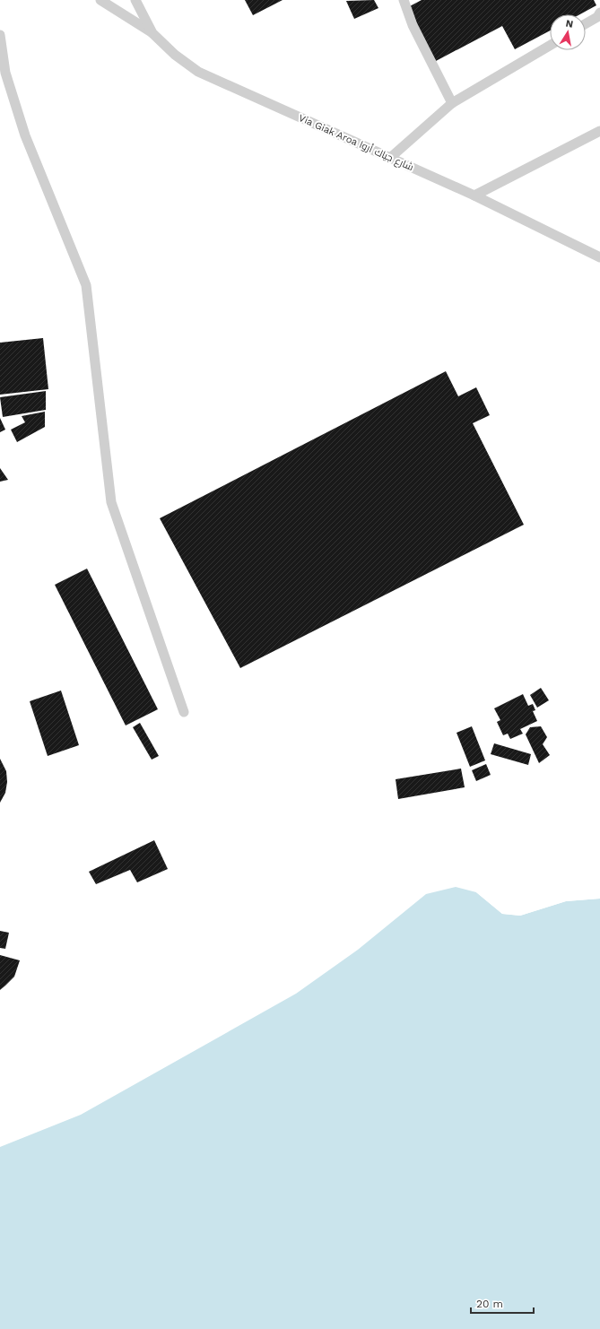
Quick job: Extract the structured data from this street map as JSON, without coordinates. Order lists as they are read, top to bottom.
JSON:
{
  "streets": {
    "lane": ["Via Giak Aroa شارع جياك أروا"]
  },
  "scale_bar": "20 m",
  "north": "top"
}
